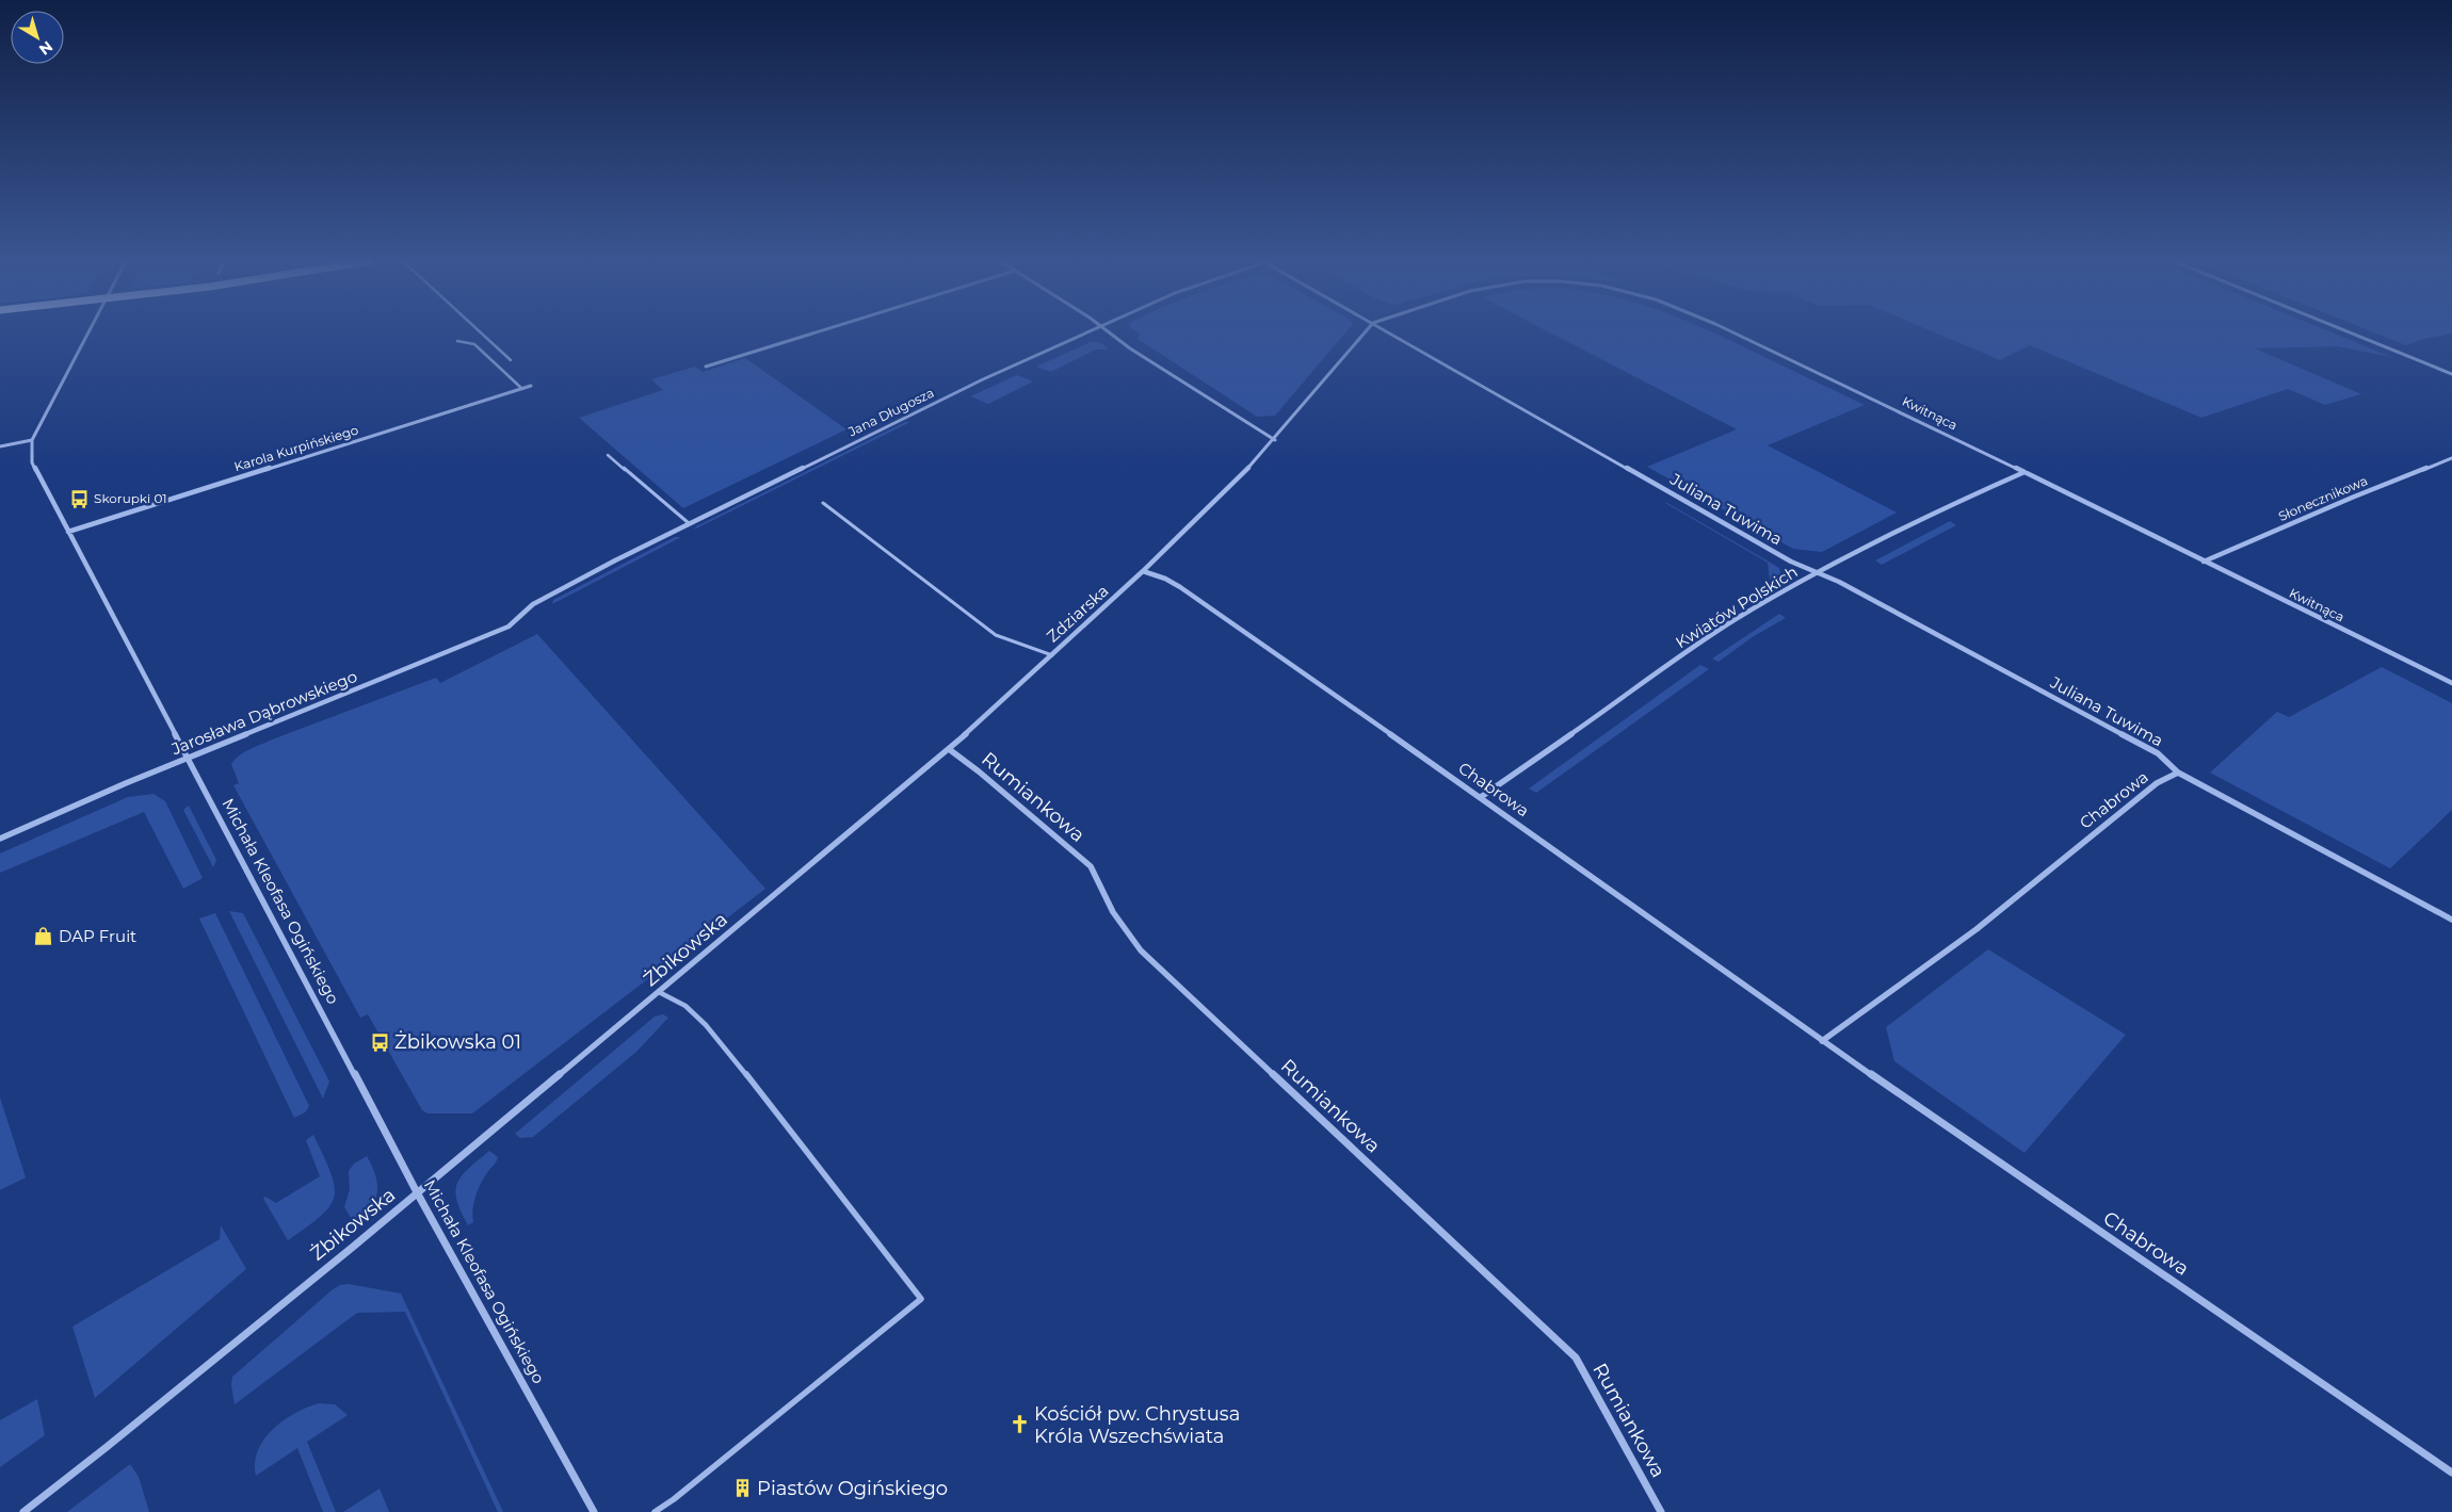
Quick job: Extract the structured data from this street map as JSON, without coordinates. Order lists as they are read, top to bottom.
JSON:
{
  "streets": {
    "street": [
      "Jana Długosza",
      "Kwitnąca",
      "Karola Kurpińskiego",
      "Słonecznikowa",
      "Juliana Tuwima",
      "Kwiatów Polskich",
      "Zdziarska",
      "Jarosława Dąbrowskiego",
      "Chabrowa",
      "Rumiankowa",
      "Michała Kleofasa Ogińskiego",
      "Żbikowska"
    ]
  },
  "crossings": [
    ["Jana Długosza", "Jarosława Dąbrowskiego"],
    ["Kwitnąca", "Słonecznikowa"],
    ["Kwitnąca", "Kwiatów Polskich"],
    ["Karola Kurpińskiego", "Michała Kleofasa Ogińskiego"],
    ["Juliana Tuwima", "Kwiatów Polskich"],
    ["Juliana Tuwima", "Chabrowa"],
    ["Kwiatów Polskich", "Chabrowa"],
    ["Zdziarska", "Chabrowa"],
    ["Zdziarska", "Rumiankowa"],
    ["Zdziarska", "Żbikowska"],
    ["Jarosława Dąbrowskiego", "Michała Kleofasa Ogińskiego"],
    ["Michała Kleofasa Ogińskiego", "Żbikowska"]
  ],
  "places": {
    "bus stop": ["Skorupki 01", "Żbikowska 01"],
    "shop": ["DAP Fruit"],
    "church": ["Kościół pw. Chrystusa Króla Wszechświata"],
    "building": ["Piastów Ogińskiego"]
  },
  "north": "bottom right"
}
